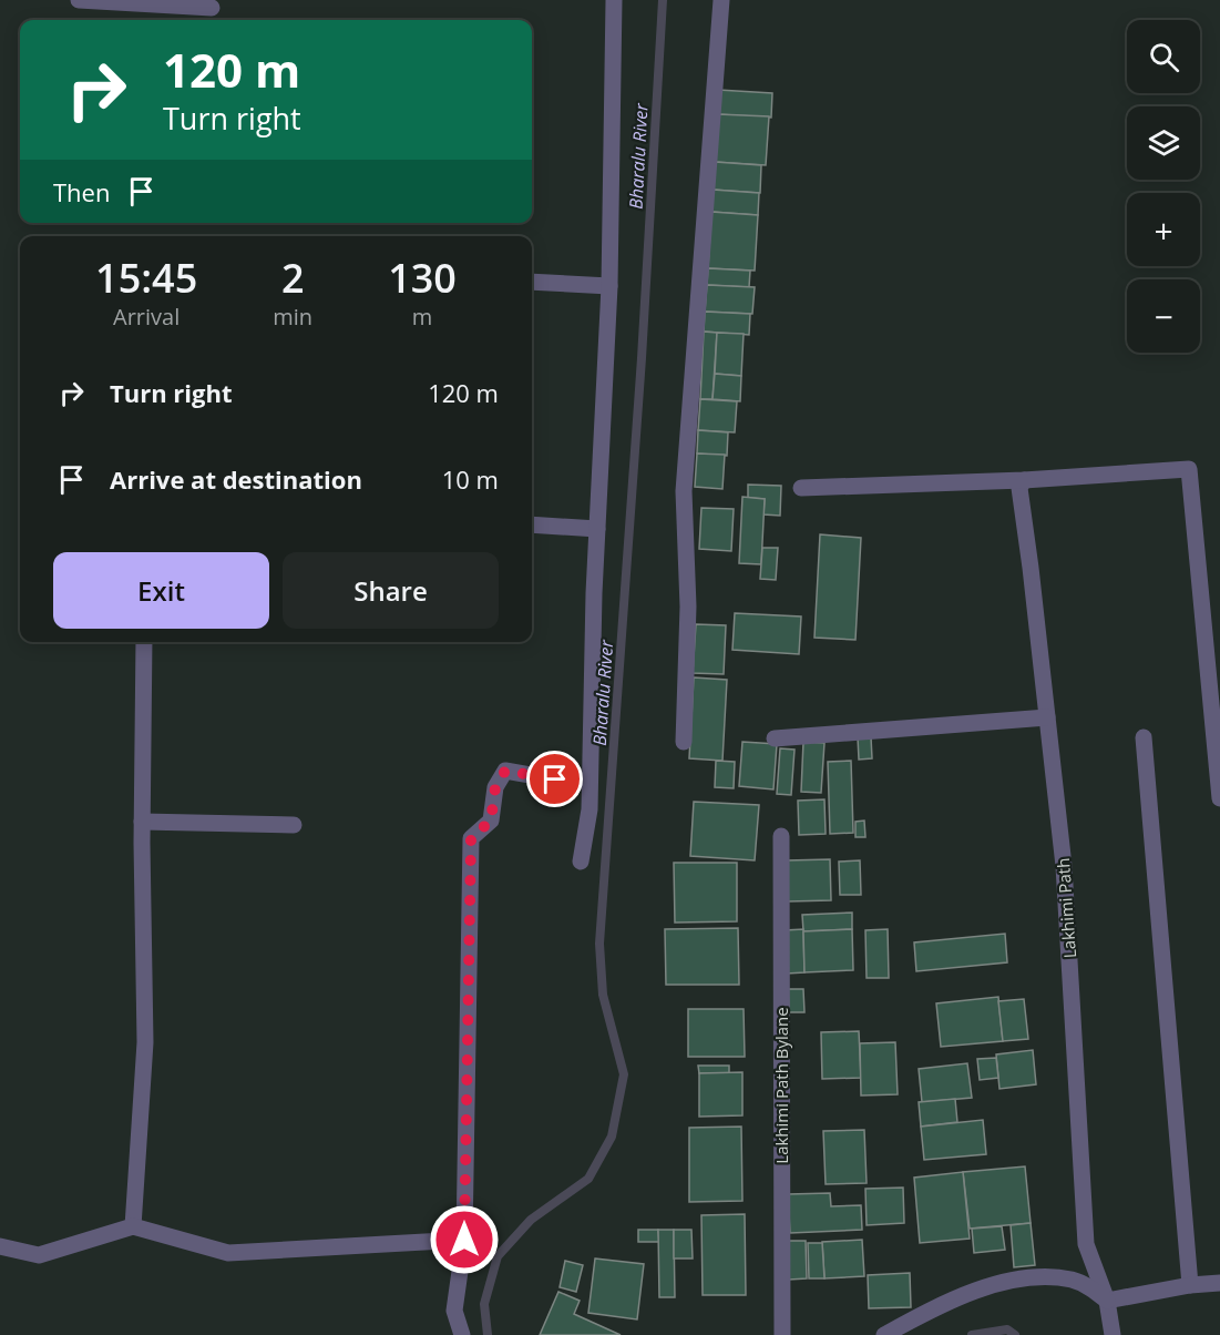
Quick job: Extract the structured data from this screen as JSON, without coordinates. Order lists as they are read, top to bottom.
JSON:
{
  "streets": {
    "street": ["Lakhimi Path", "Lakhimi Path Bylane"]
  },
  "water": ["Bharalu River"],
  "page": {
    "map_buttons": ["+", "−"],
    "turn": ["120 m", "Turn right"],
    "then": "Then",
    "eta": [
      "15:45",
      "Arrival",
      "2",
      "min",
      "130",
      "m"
    ],
    "list": [
      {
        "name": "Turn right",
        "value": "120 m"
      },
      {
        "name": "Arrive at destination",
        "value": "10 m"
      }
    ],
    "buttons": ["Exit", "Share"]
  }
}
